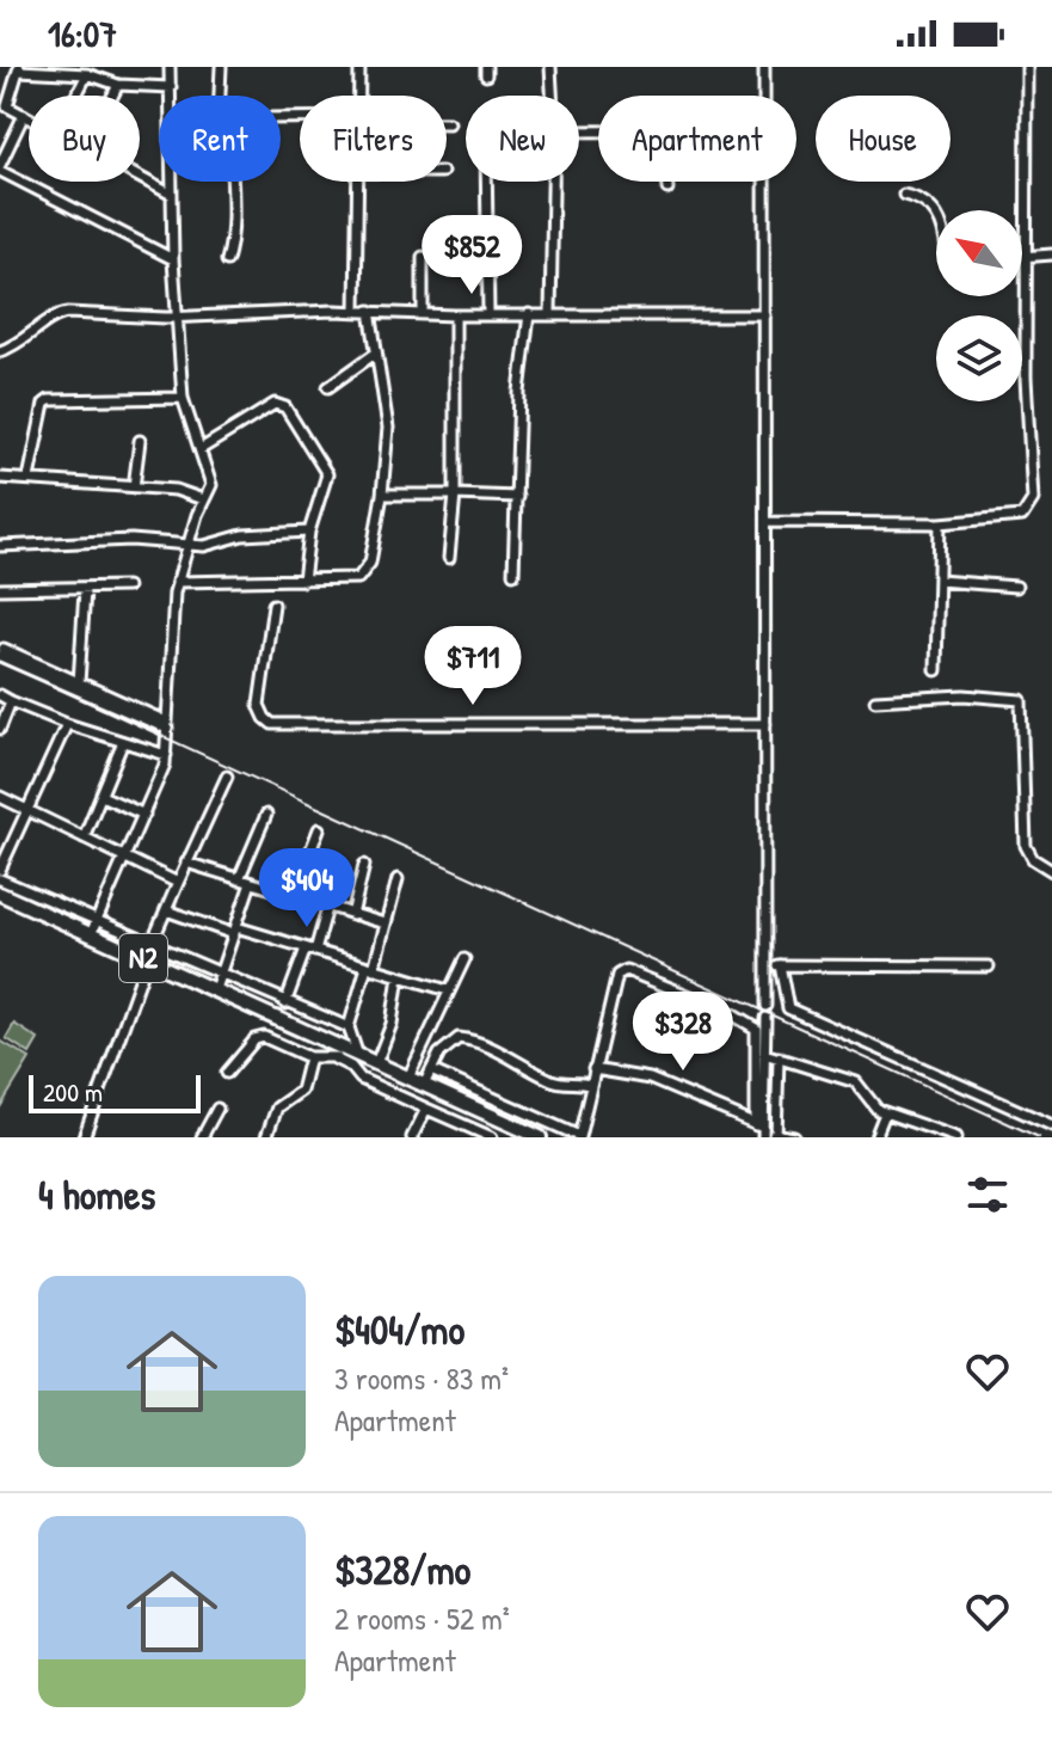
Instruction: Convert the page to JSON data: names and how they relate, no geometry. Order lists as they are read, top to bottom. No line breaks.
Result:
{"streets":{"highway":["N2"]},"scale_bar":"200 m","north":"top left","page":{"status":"16:07","chip":["Buy","Rent","Filters","New","Apartment","House"],"price":["$852","$711","$404","$328"],"scale":"200 m","heading":"4 homes","list":[{"name":"$404/mo","note":"3 rooms · 83 m² · Apartment"},{"name":"$328/mo","note":"2 rooms · 52 m² · Apartment"}]}}
